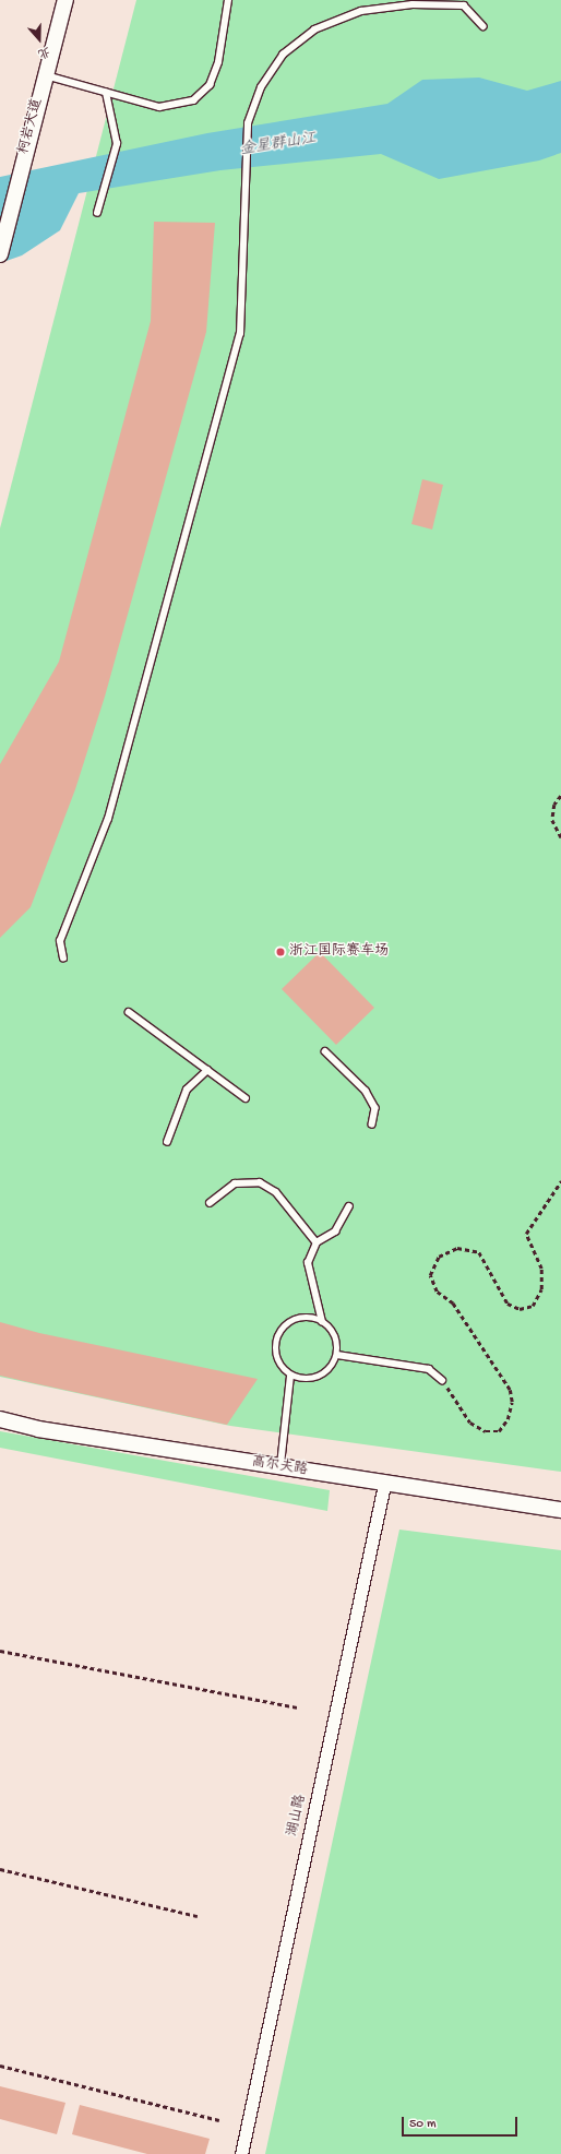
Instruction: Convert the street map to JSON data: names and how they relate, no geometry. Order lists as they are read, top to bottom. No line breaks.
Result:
{"streets":{"street":["柯岩大道","高尔夫路","湖山路"]},"crossings":[["高尔夫路","湖山路"]],"water":["金星群山江"],"places":["浙江国际赛车场"],"scale_bar":"50 m","north":"bottom"}
